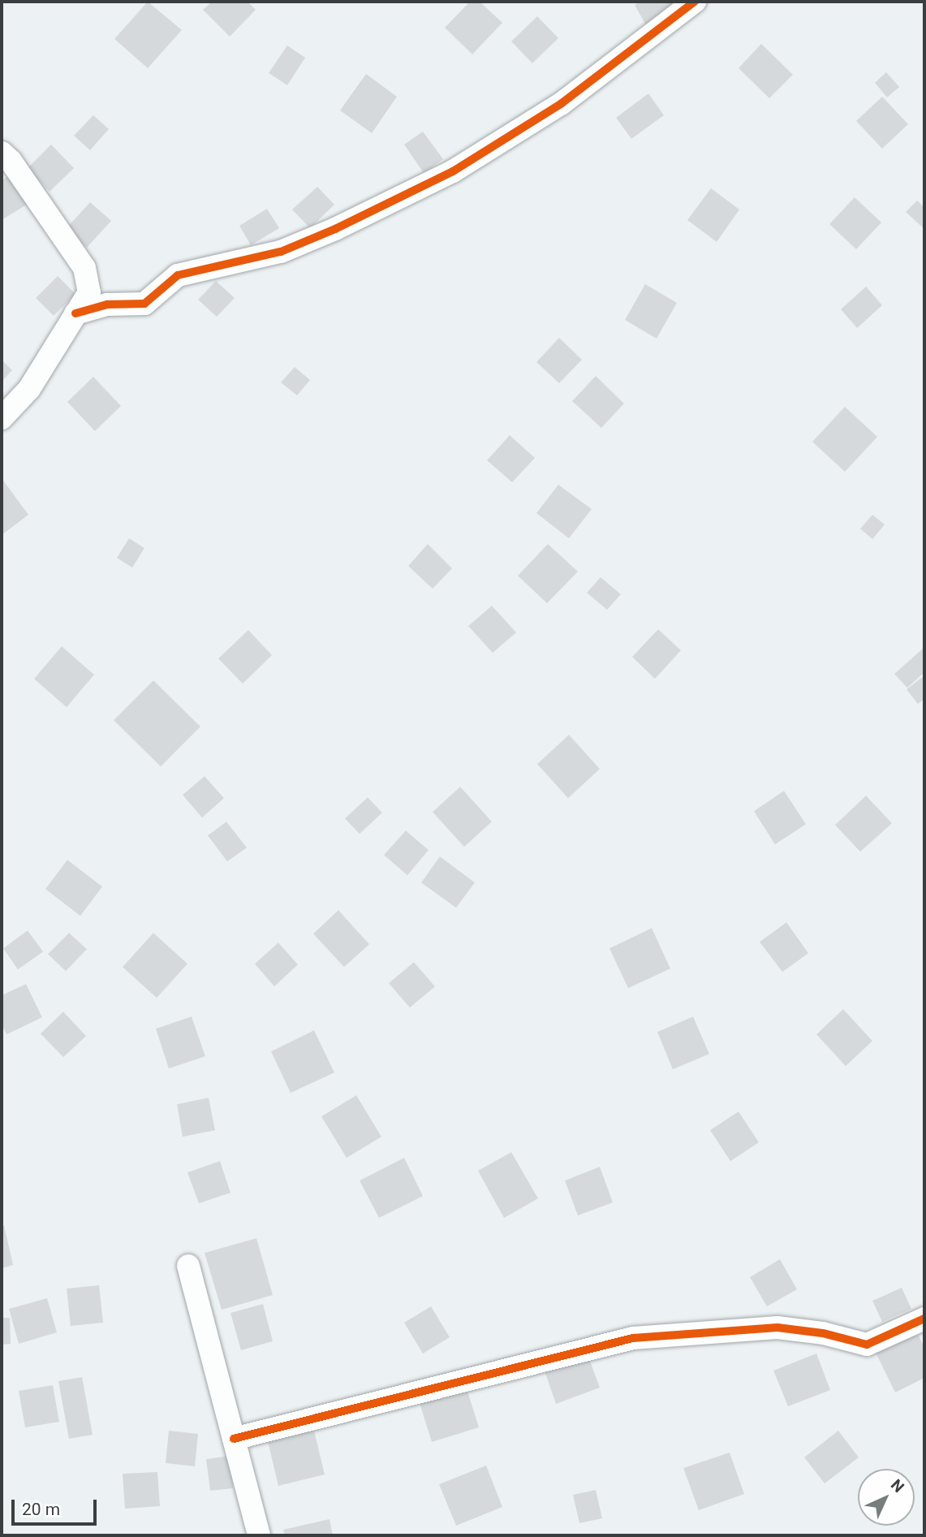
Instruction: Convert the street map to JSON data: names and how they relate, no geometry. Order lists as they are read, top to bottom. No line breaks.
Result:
{"scale_bar":"20 m","north":"top right"}
